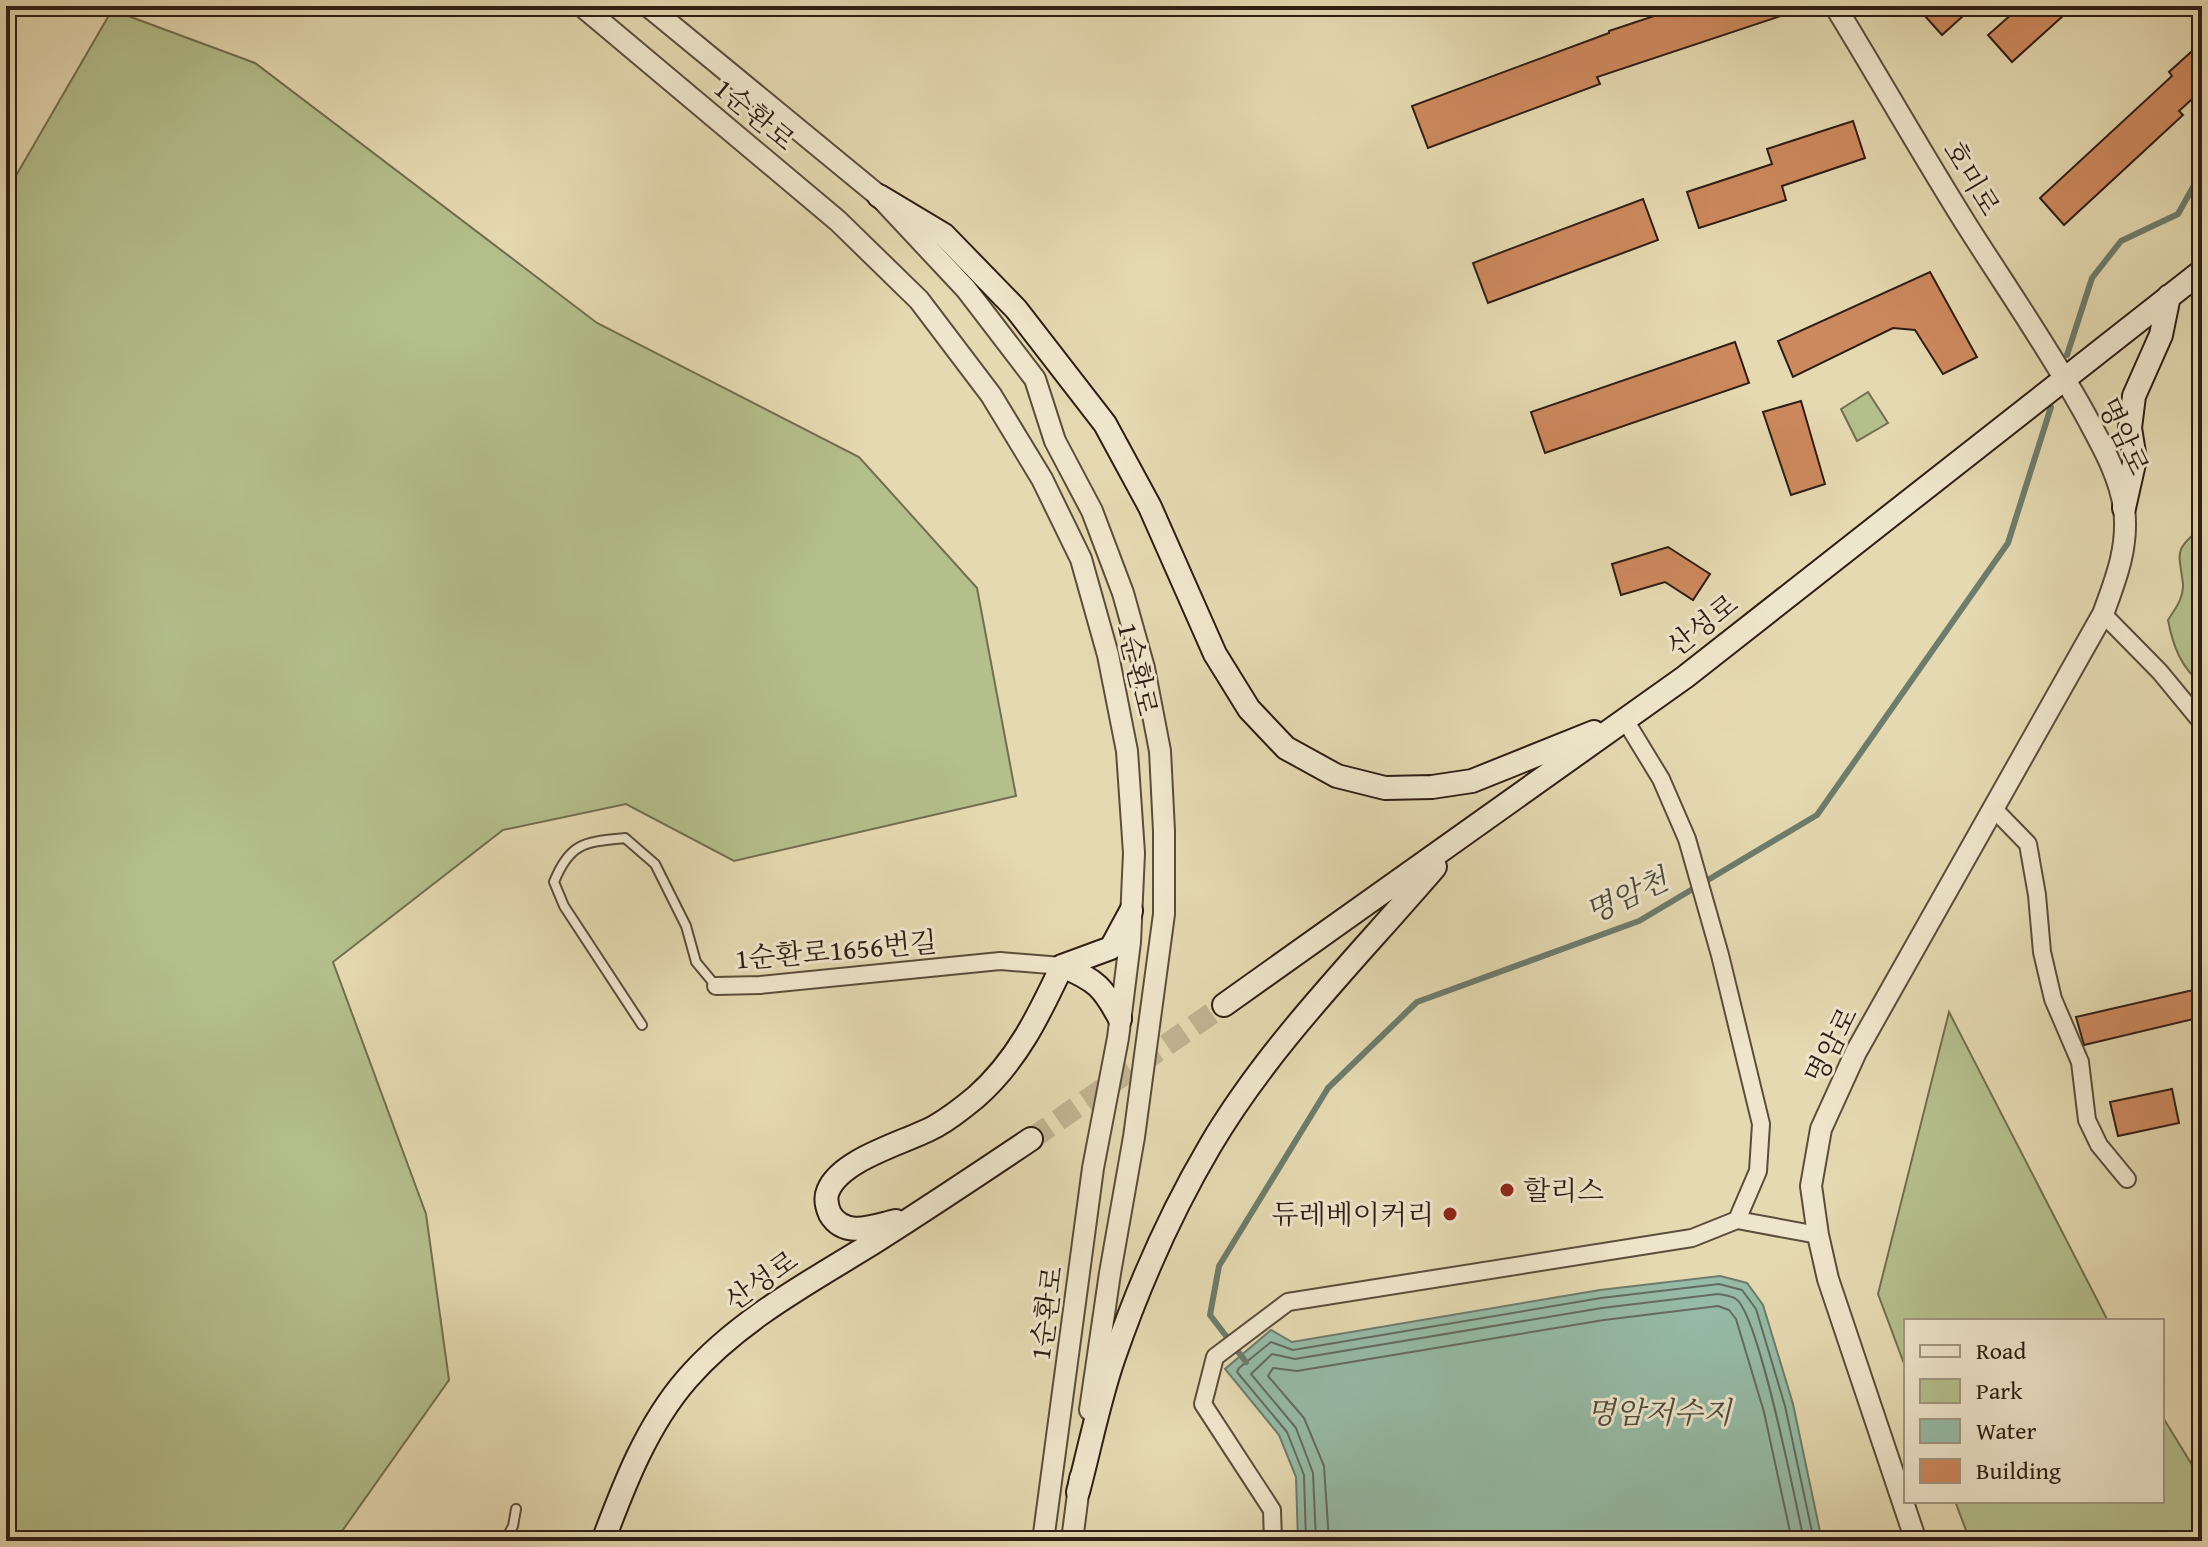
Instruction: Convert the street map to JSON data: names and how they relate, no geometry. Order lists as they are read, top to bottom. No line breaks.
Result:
{"streets":{"main road":["산성로"],"street":["1순환로","호미로","명암로","1순환로1656번길"]},"crossings":[["호미로","명암로"],["호미로","산성로"],["명암로","산성로"]],"water":["명암천","명암저수지"],"places":["할리스","듀레베이커리"],"legend":["Road","Park","Water","Building"]}
